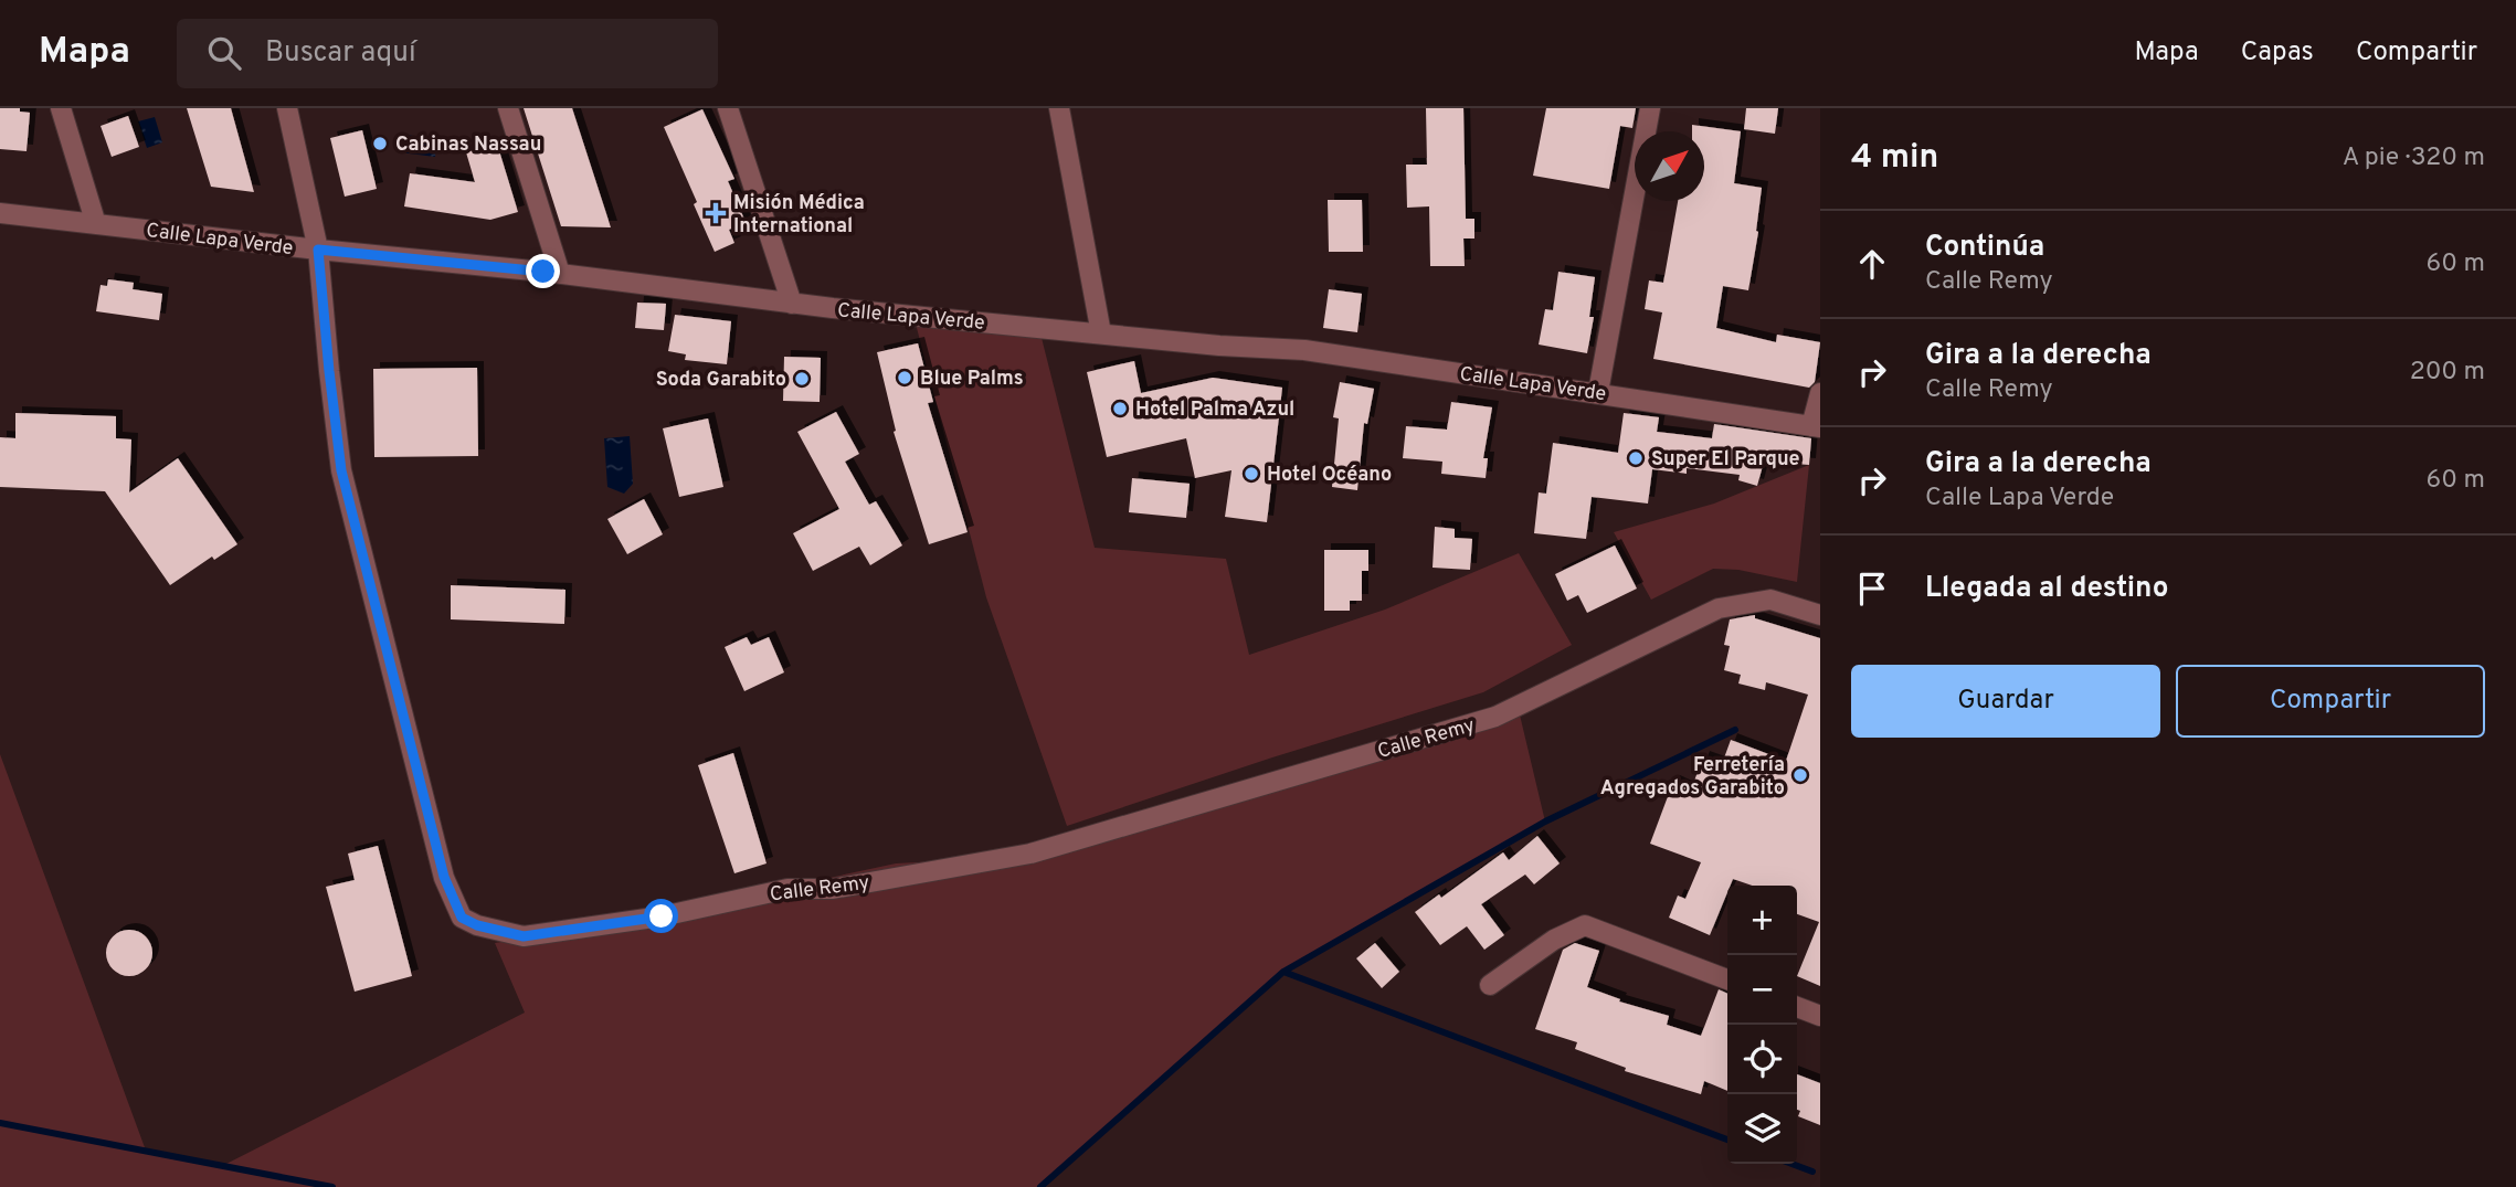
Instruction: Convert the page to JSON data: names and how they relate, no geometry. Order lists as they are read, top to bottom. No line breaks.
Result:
{"streets":{"street":["Calle Lapa Verde","Calle Remy"]},"crossings":[["Calle Lapa Verde","Calle Remy"]],"places":{"other":["Cabinas Nassau","Blue Palms","Soda Garabito","Hotel Palma Azul","Super El Parque","Hotel Océano","Ferretería Agregados Garabito"],"health":["Misión Médica International"]},"north":"top right","page":{"header":"Mapa","search":"Buscar aquí","nav":["Mapa","Capas","Compartir"],"heading":["4 min","A pie · 320 m"],"list":[["Continúa","Calle Remy","60 m"],["Gira a la derecha","Calle Remy","200 m"],["Gira a la derecha","Calle Lapa Verde","60 m"],"Llegada al destino"],"buttons":["Guardar","Compartir"],"map_buttons":["+","−"]}}
